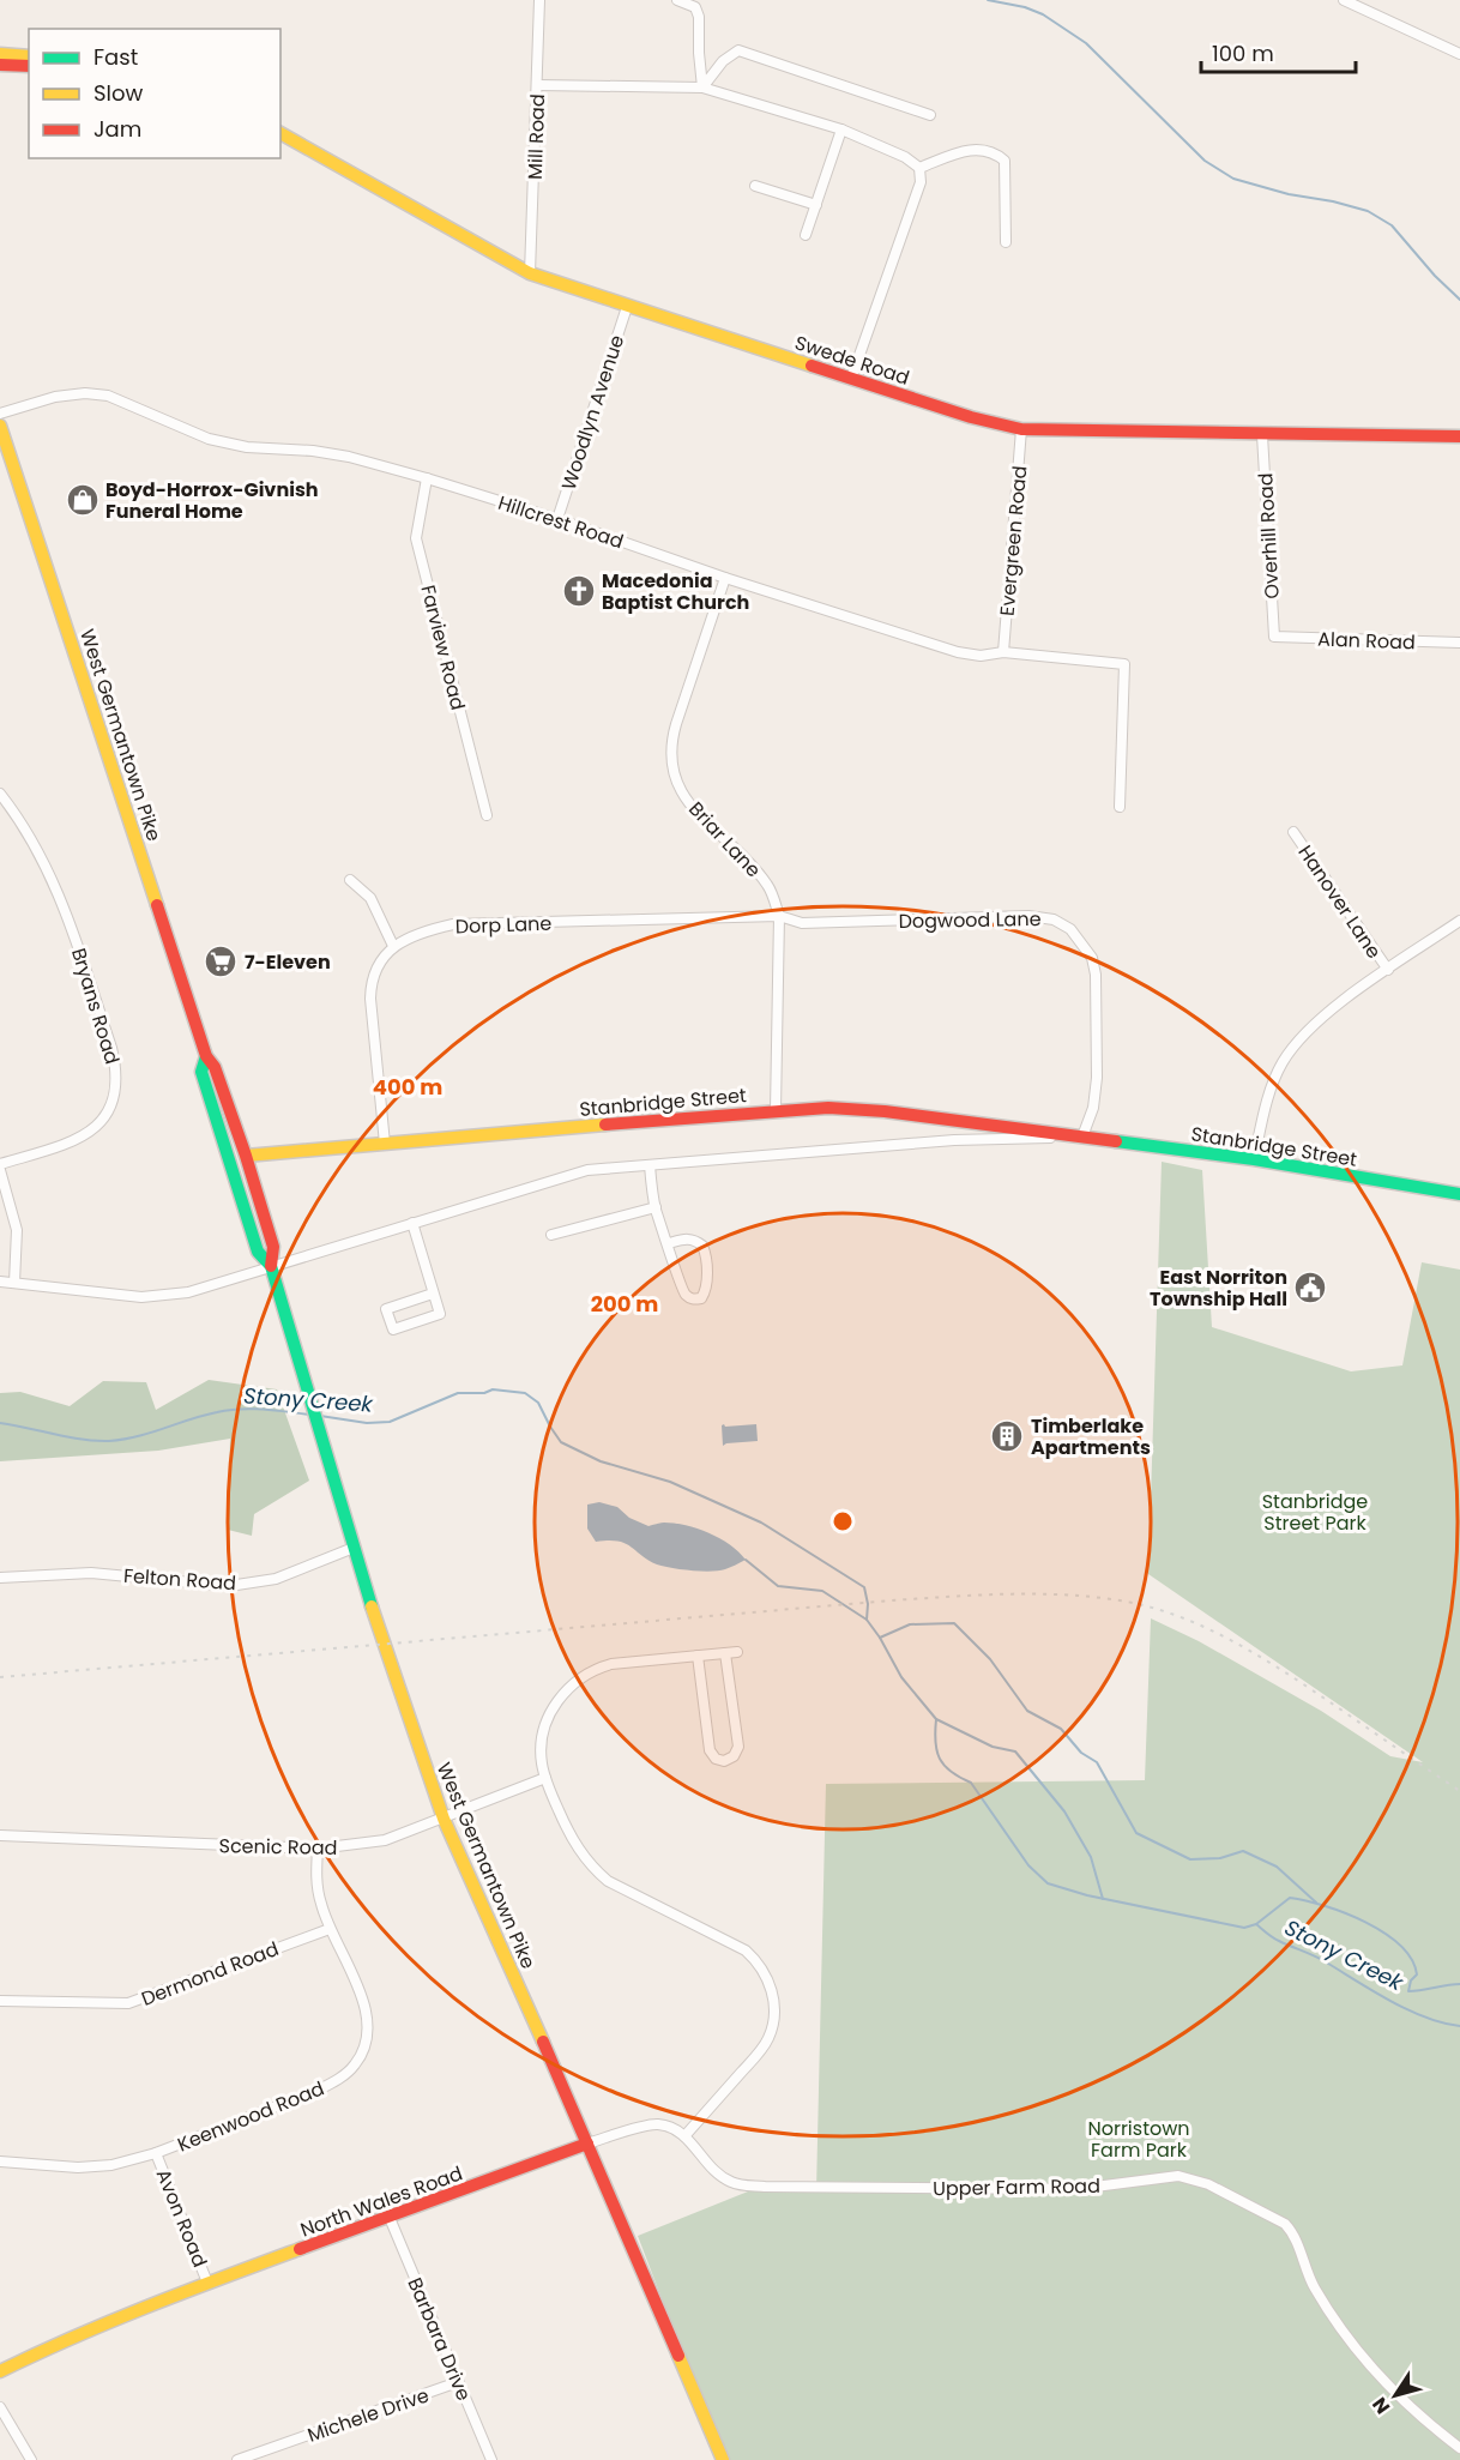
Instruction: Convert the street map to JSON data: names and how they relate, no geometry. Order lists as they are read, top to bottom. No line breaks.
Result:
{"streets":{"main road":["Swede Road","West Germantown Pike","Stanbridge Street","North Wales Road"],"street":["Mill Road","Woodlyn Avenue","Hillcrest Road","Overhill Road","Evergreen Road","Alan Road","Farview Road","Briar Lane","Hanover Lane","Dogwood Lane","Dorp Lane","Bryans Road","Felton Road","Scenic Road","Dermond Road","Keenwood Road","Upper Farm Road","Avon Road","Barbara Drive","Michele Drive"]},"crossings":[["Mill Road","Swede Road"],["Swede Road","Woodlyn Avenue"],["Swede Road","Overhill Road"],["Swede Road","Evergreen Road"],["Woodlyn Avenue","Hillcrest Road"],["Hillcrest Road","Evergreen Road"],["Hillcrest Road","Farview Road"],["Hillcrest Road","Briar Lane"],["Overhill Road","Alan Road"],["West Germantown Pike","Stanbridge Street"],["West Germantown Pike","Felton Road"],["West Germantown Pike","Scenic Road"],["West Germantown Pike","North Wales Road"],["Briar Lane","Dogwood Lane"],["Briar Lane","Dorp Lane"],["Briar Lane","Stanbridge Street"],["Dogwood Lane","Dorp Lane"],["Dogwood Lane","Stanbridge Street"],["Scenic Road","Keenwood Road"],["Dermond Road","Keenwood Road"],["Keenwood Road","Avon Road"],["Upper Farm Road","North Wales Road"],["North Wales Road","Avon Road"],["North Wales Road","Barbara Drive"],["Barbara Drive","Michele Drive"]],"water":["Stony Creek"],"parks":["Stanbridge Street Park","Norristown Farm Park"],"places":{"shop":["Boyd-Horrox-Givnish Funeral Home"],"church":["Macedonia Baptist Church"],"supermarket":["7-Eleven"],"public building":["East Norriton Township Hall"],"building":["Timberlake Apartments"]},"legend":["Fast","Slow","Jam"],"scale_bar":"100 m","north":"bottom left","rings":["400 m","200 m"]}
